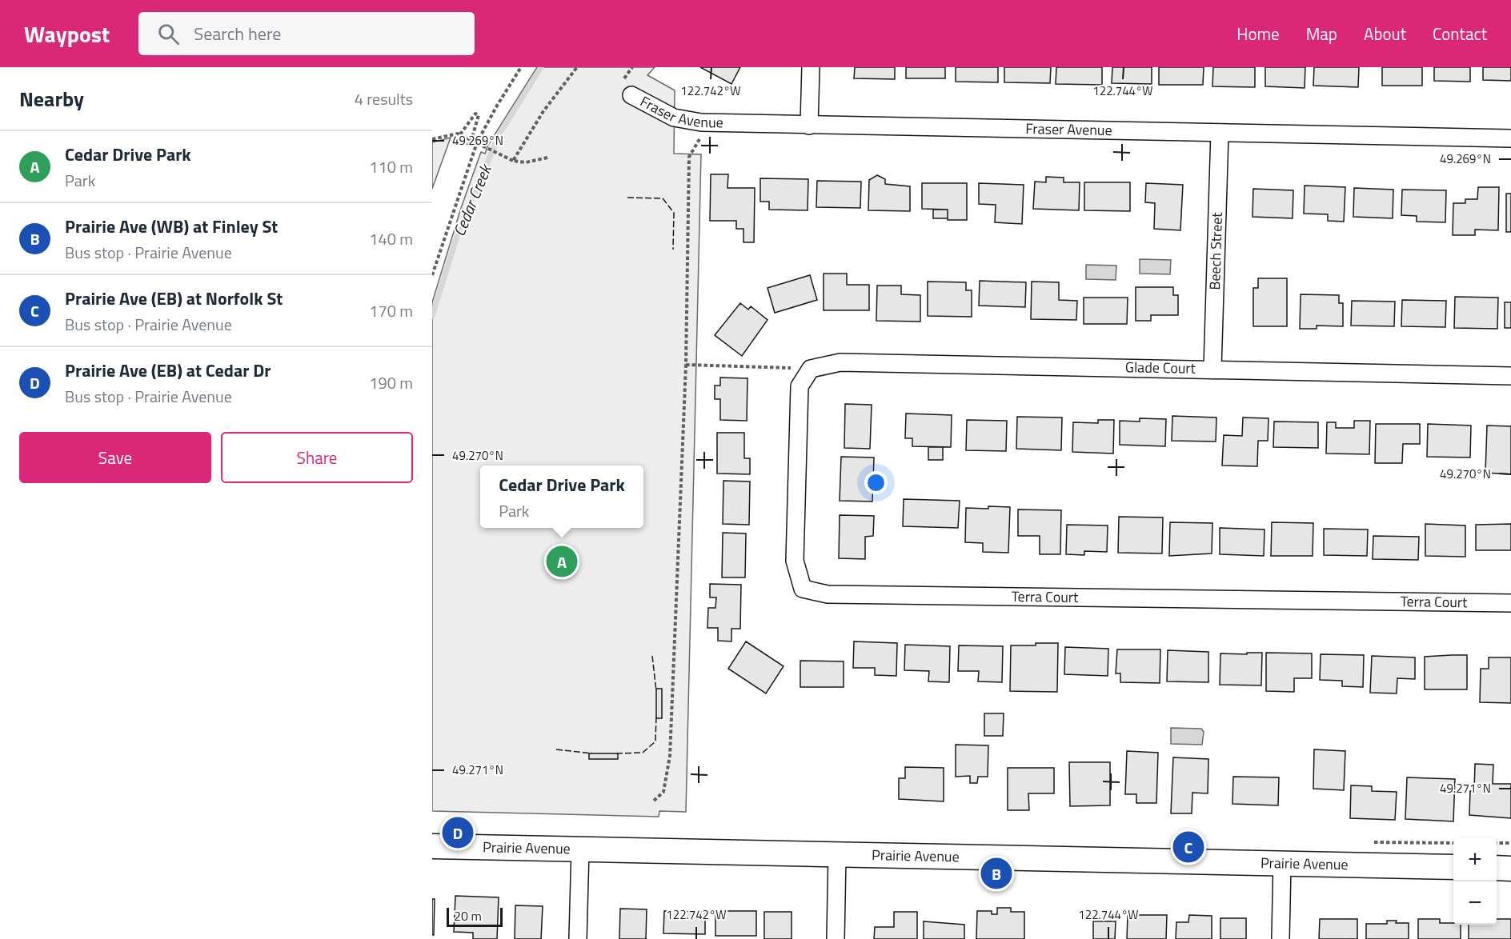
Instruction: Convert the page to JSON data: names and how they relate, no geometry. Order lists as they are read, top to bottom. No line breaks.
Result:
{"streets":{"main road":["Prairie Avenue"],"street":["Fraser Avenue","Beech Street","Glade Court","Terra Court"]},"crossings":[["Fraser Avenue","Beech Street"],["Beech Street","Glade Court"],["Glade Court","Terra Court"]],"water":["Cedar Creek"],"scale_bar":"20 m","page":{"header":"Waypost","search":"Search here","nav":["Home","Map","About","Contact"],"heading":["Nearby","4 results"],"list":[{"mark":"A","name":"Cedar Drive Park","note":"Park","value":"110 m"},{"mark":"B","name":"Prairie Ave (WB) at Finley St","note":"Bus stop · Prairie Avenue","value":"140 m"},{"mark":"C","name":"Prairie Ave (EB) at Norfolk St","note":"Bus stop · Prairie Avenue","value":"170 m"},{"mark":"D","name":"Prairie Ave (EB) at Cedar Dr","note":"Bus stop · Prairie Avenue","value":"190 m"}],"buttons":["Save","Share"],"popup":["Cedar Drive Park","Park"],"pins":["A","D","C","B"],"map_buttons":["+","−"],"scale":"20 m"},"coordinates":["122.742°W","122.744°W","49.269°N","49.270°N","49.271°N"]}
